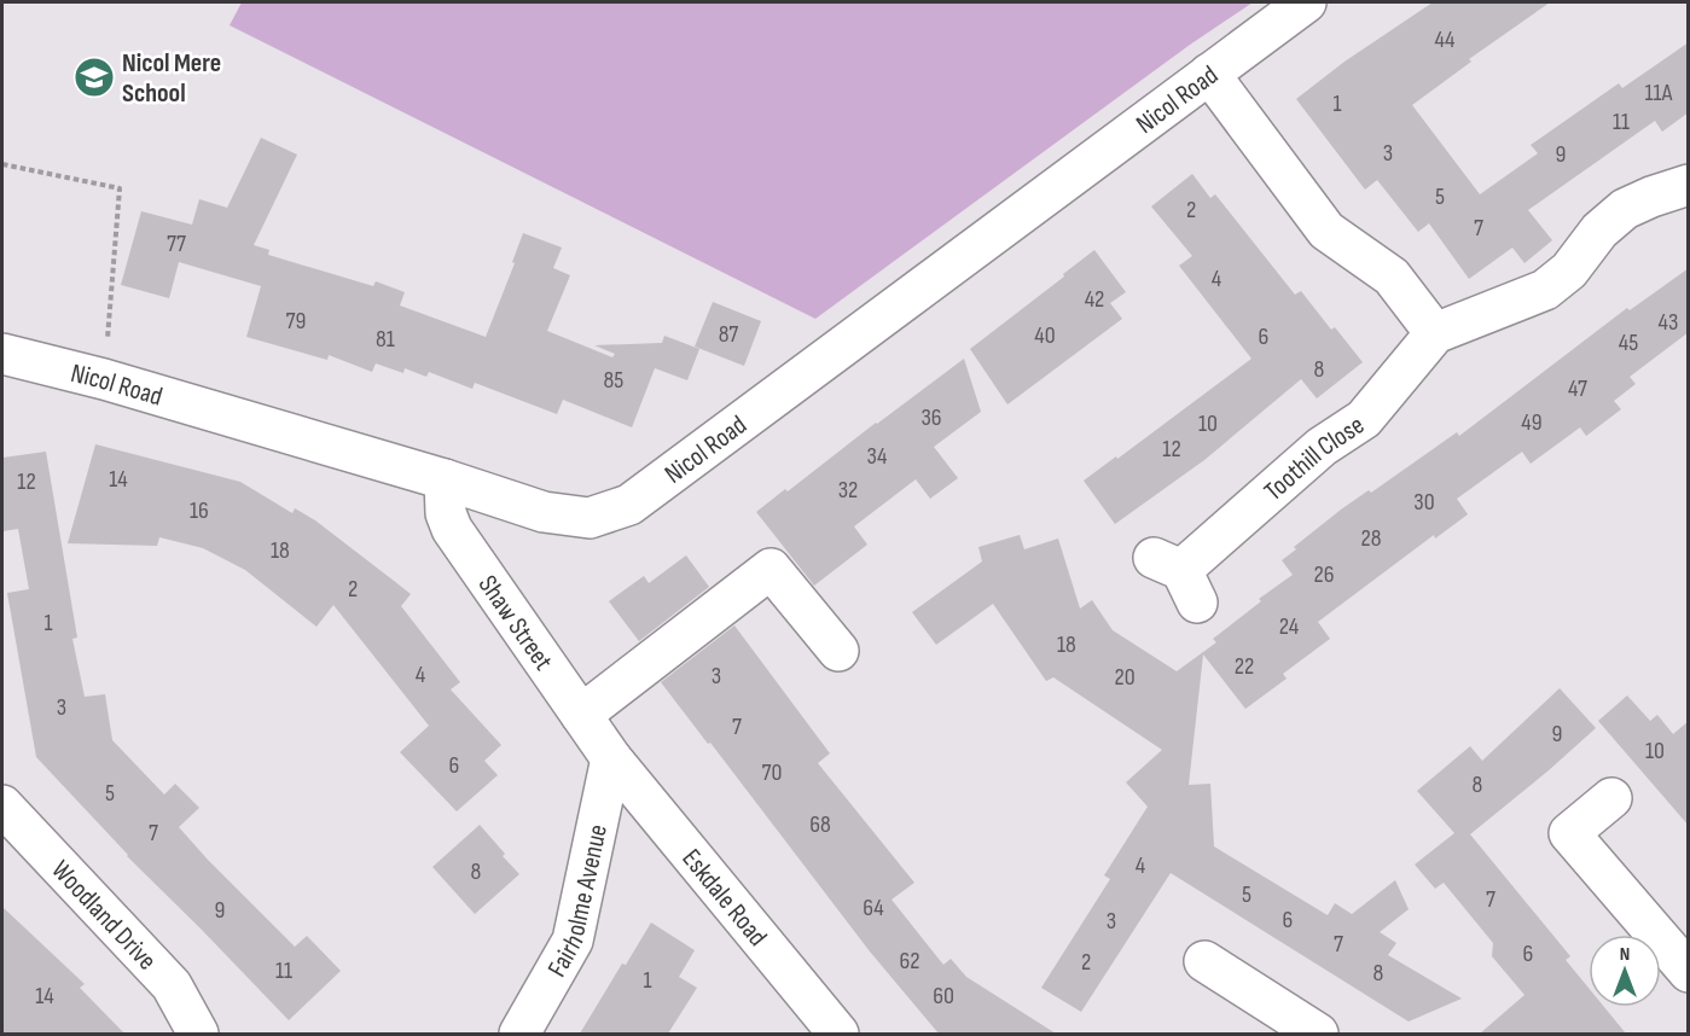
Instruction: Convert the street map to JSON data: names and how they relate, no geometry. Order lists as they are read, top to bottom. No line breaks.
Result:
{"streets":{"street":["Nicol Road","Toothill Close","Shaw Street","Eskdale Road","Fairholme Avenue","Woodland Drive"]},"crossings":[["Nicol Road","Shaw Street"],["Shaw Street","Eskdale Road"],["Shaw Street","Fairholme Avenue"],["Eskdale Road","Fairholme Avenue"]],"places":{"school or university":["Nicol Mere School"]},"house_numbers":["44","11A","1","11","3","9","5","2","7","77","4","42","79","43","87","40","6","81","45","8","85","47","36","49","10","12","34","14","12","32","30","16","28","18","26","2","1","24","18","22","4","3","20","3","7","9","10","6","70","8","5","68","7","4","8","5","7","64","9","6","3","7","6","62","2","11","8","1","14","60"],"north":"top"}
